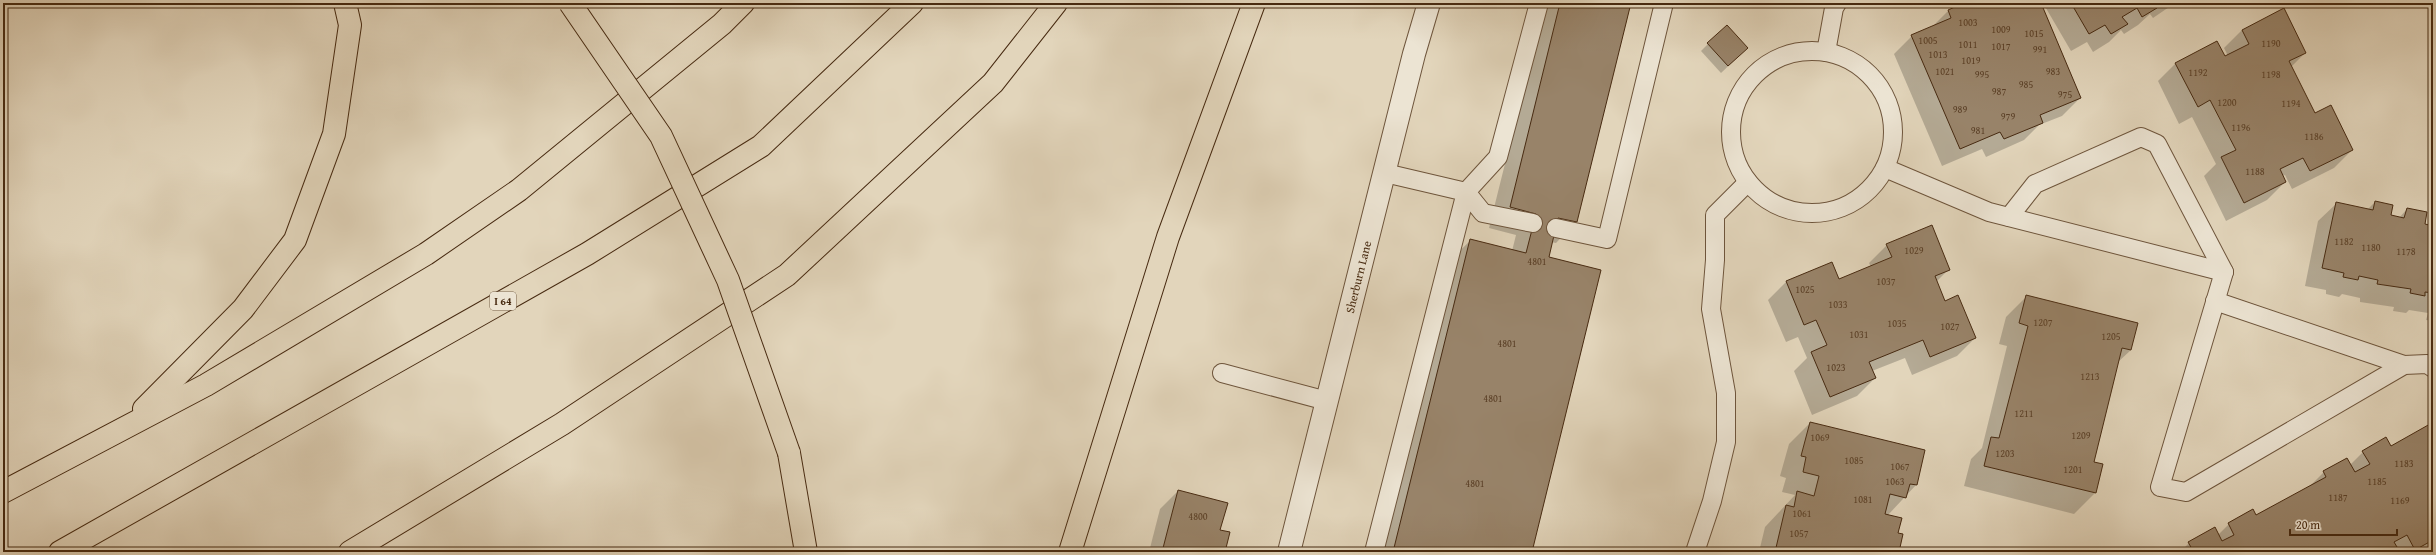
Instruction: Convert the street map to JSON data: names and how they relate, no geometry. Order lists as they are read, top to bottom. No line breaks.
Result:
{"streets":{"highway":["I 64"],"street":["Sherburn Lane"]},"house_numbers":["1003","1009","1015","1005","1190","1011","1017","991","1013","1019","1021","983","1192","995","1198","985","987","975","1200","1194","989","979","1196","981","1186","1188","1182","1180","1029","1178","4801","1037","1025","1033","1207","1035","1027","1031","1205","4801","1023","1213","4801","1211","1209","1069","1203","1085","1183","1067","1201","1063","1185","4801","1187","1081","1169","1061","4800","1057"],"scale_bar":"20 m"}
